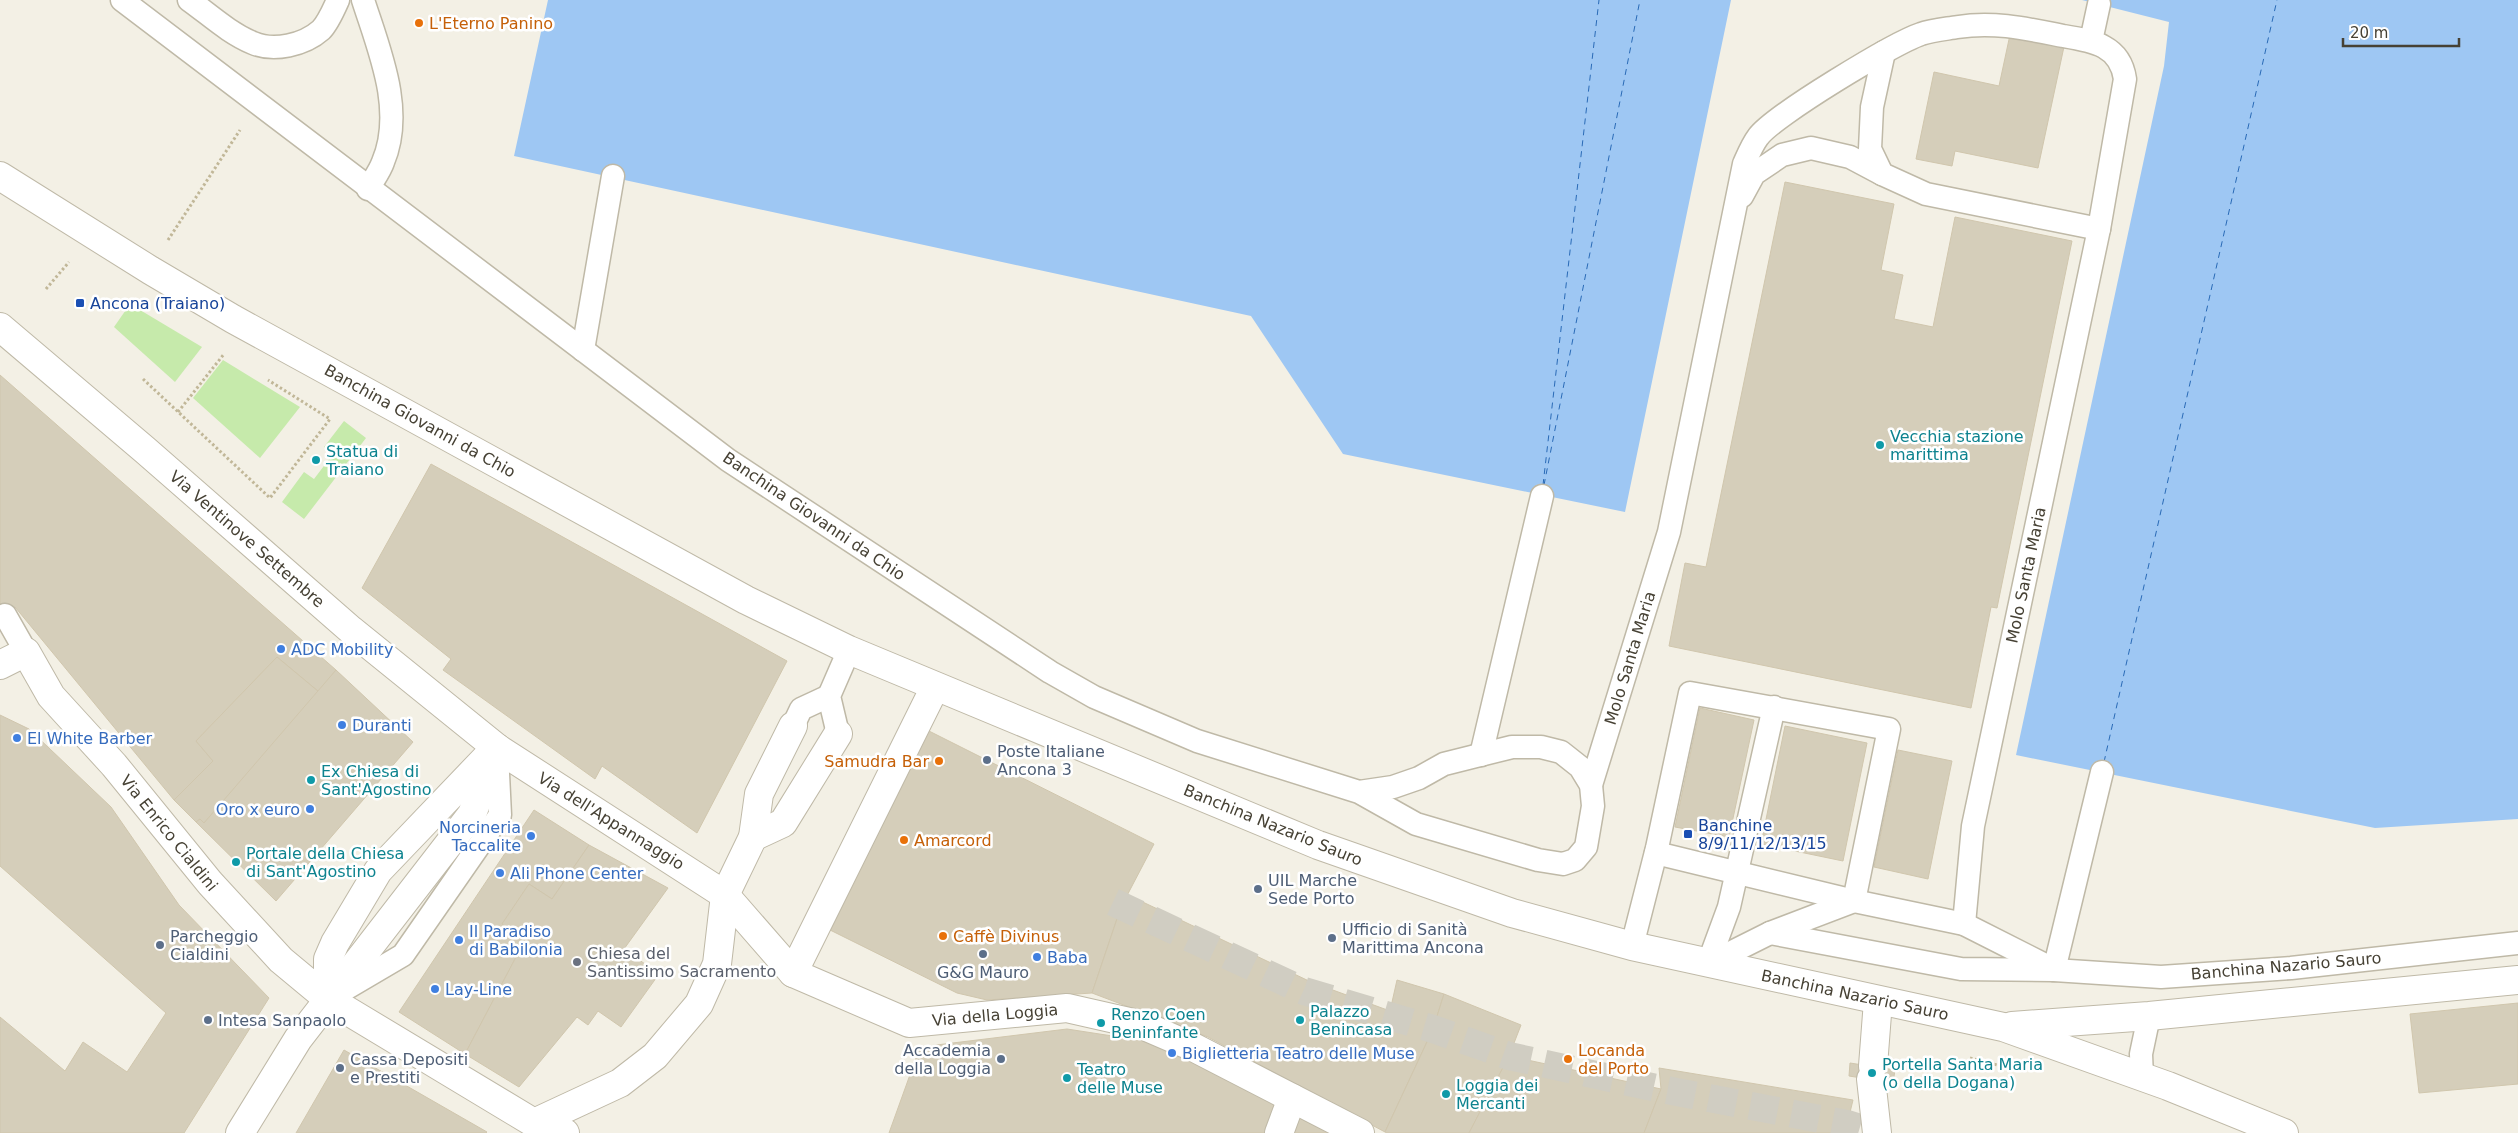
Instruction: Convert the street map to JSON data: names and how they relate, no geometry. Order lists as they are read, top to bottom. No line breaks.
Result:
{"streets":{"street":["Banchina Giovanni da Chio","Via Ventinove Settembre","Via dell'Appannaggio","Banchina Nazario Sauro","Via Enrico Cialdini","Via della Loggia"],"lane":["Molo Santa Maria"]},"crossings":[["Banchina Giovanni da Chio","Banchina Nazario Sauro"],["Via Ventinove Settembre","Via dell'Appannaggio"],["Molo Santa Maria","Banchina Nazario Sauro"],["Via dell'Appannaggio","Via della Loggia"]],"places":{"other":["L'Eterno Panino","Vecchia stazione marittima","Statua di Traiano","ADC Mobility","Duranti","El White Barber","Poste Italiane Ancona 3","Samudra Bar","Ex Chiesa di Sant'Agostino","Oro x euro","Norcineria Taccalite","Amarcord","Portale della Chiesa di Sant'Agostino","Ali Phone Center","UIL Marche Sede Porto","Caffè Divinus","Ufficio di Sanità Marittima Ancona","Il Paradiso di Babilonia","Parcheggio Cialdini","G&G Mauro","Baba","Chiesa del Santissimo Sacramento","Lay-Line","Intesa Sanpaolo","Palazzo Benincasa","Renzo Coen Beninfante","Biglietteria Teatro delle Muse","Accademia della Loggia","Locanda del Porto","Cassa Depositi e Prestiti","Portella Santa Maria (o della Dogana)","Teatro delle Muse","Loggia dei Mercanti"],"transit":["Ancona (Traiano)","Banchine 8/9/11/12/13/15"]},"scale_bar":"20 m"}
